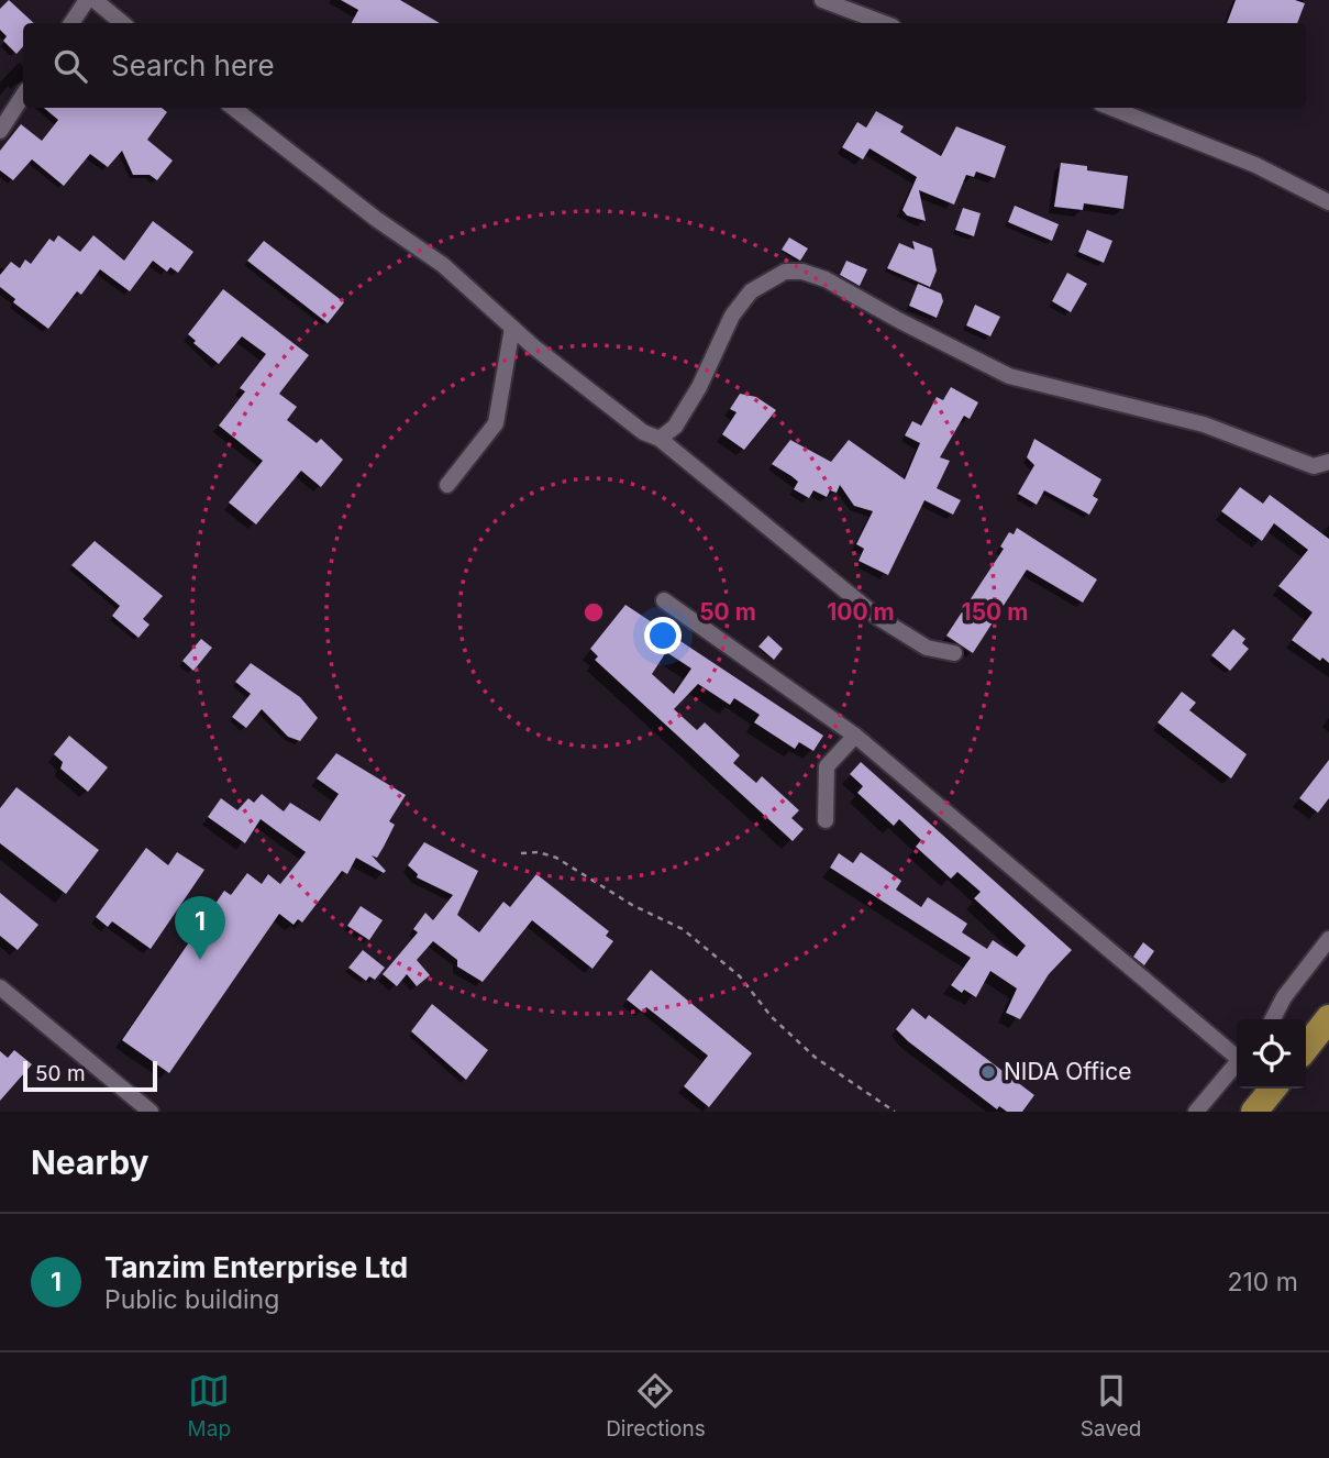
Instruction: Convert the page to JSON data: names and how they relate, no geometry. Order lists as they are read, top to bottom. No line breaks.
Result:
{"places":["NIDA Office"],"scale_bar":"50 m","page":{"search":"Search here","pins":"1","scale":"50 m","heading":"Nearby","list":[{"mark":"1","name":"Tanzim Enterprise Ltd","note":"Public building","value":"210 m"}],"nav":["Map","Directions","Saved"]},"rings":["50 m","100 m","150 m"]}
